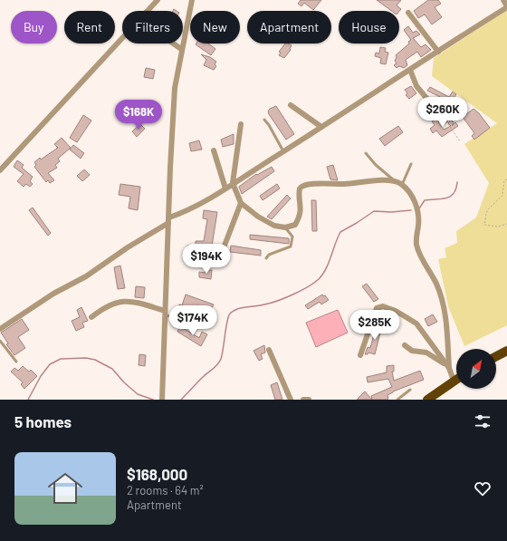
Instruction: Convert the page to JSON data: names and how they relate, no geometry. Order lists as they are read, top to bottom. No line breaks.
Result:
{"north":"top right","page":{"chip":["Buy","Rent","Filters","New","Apartment","House"],"price":["$260K","$168K","$194K","$174K","$285K"],"heading":"5 homes","list":[{"name":"$168,000","note":"2 rooms · 64 m² · Apartment"}]}}
